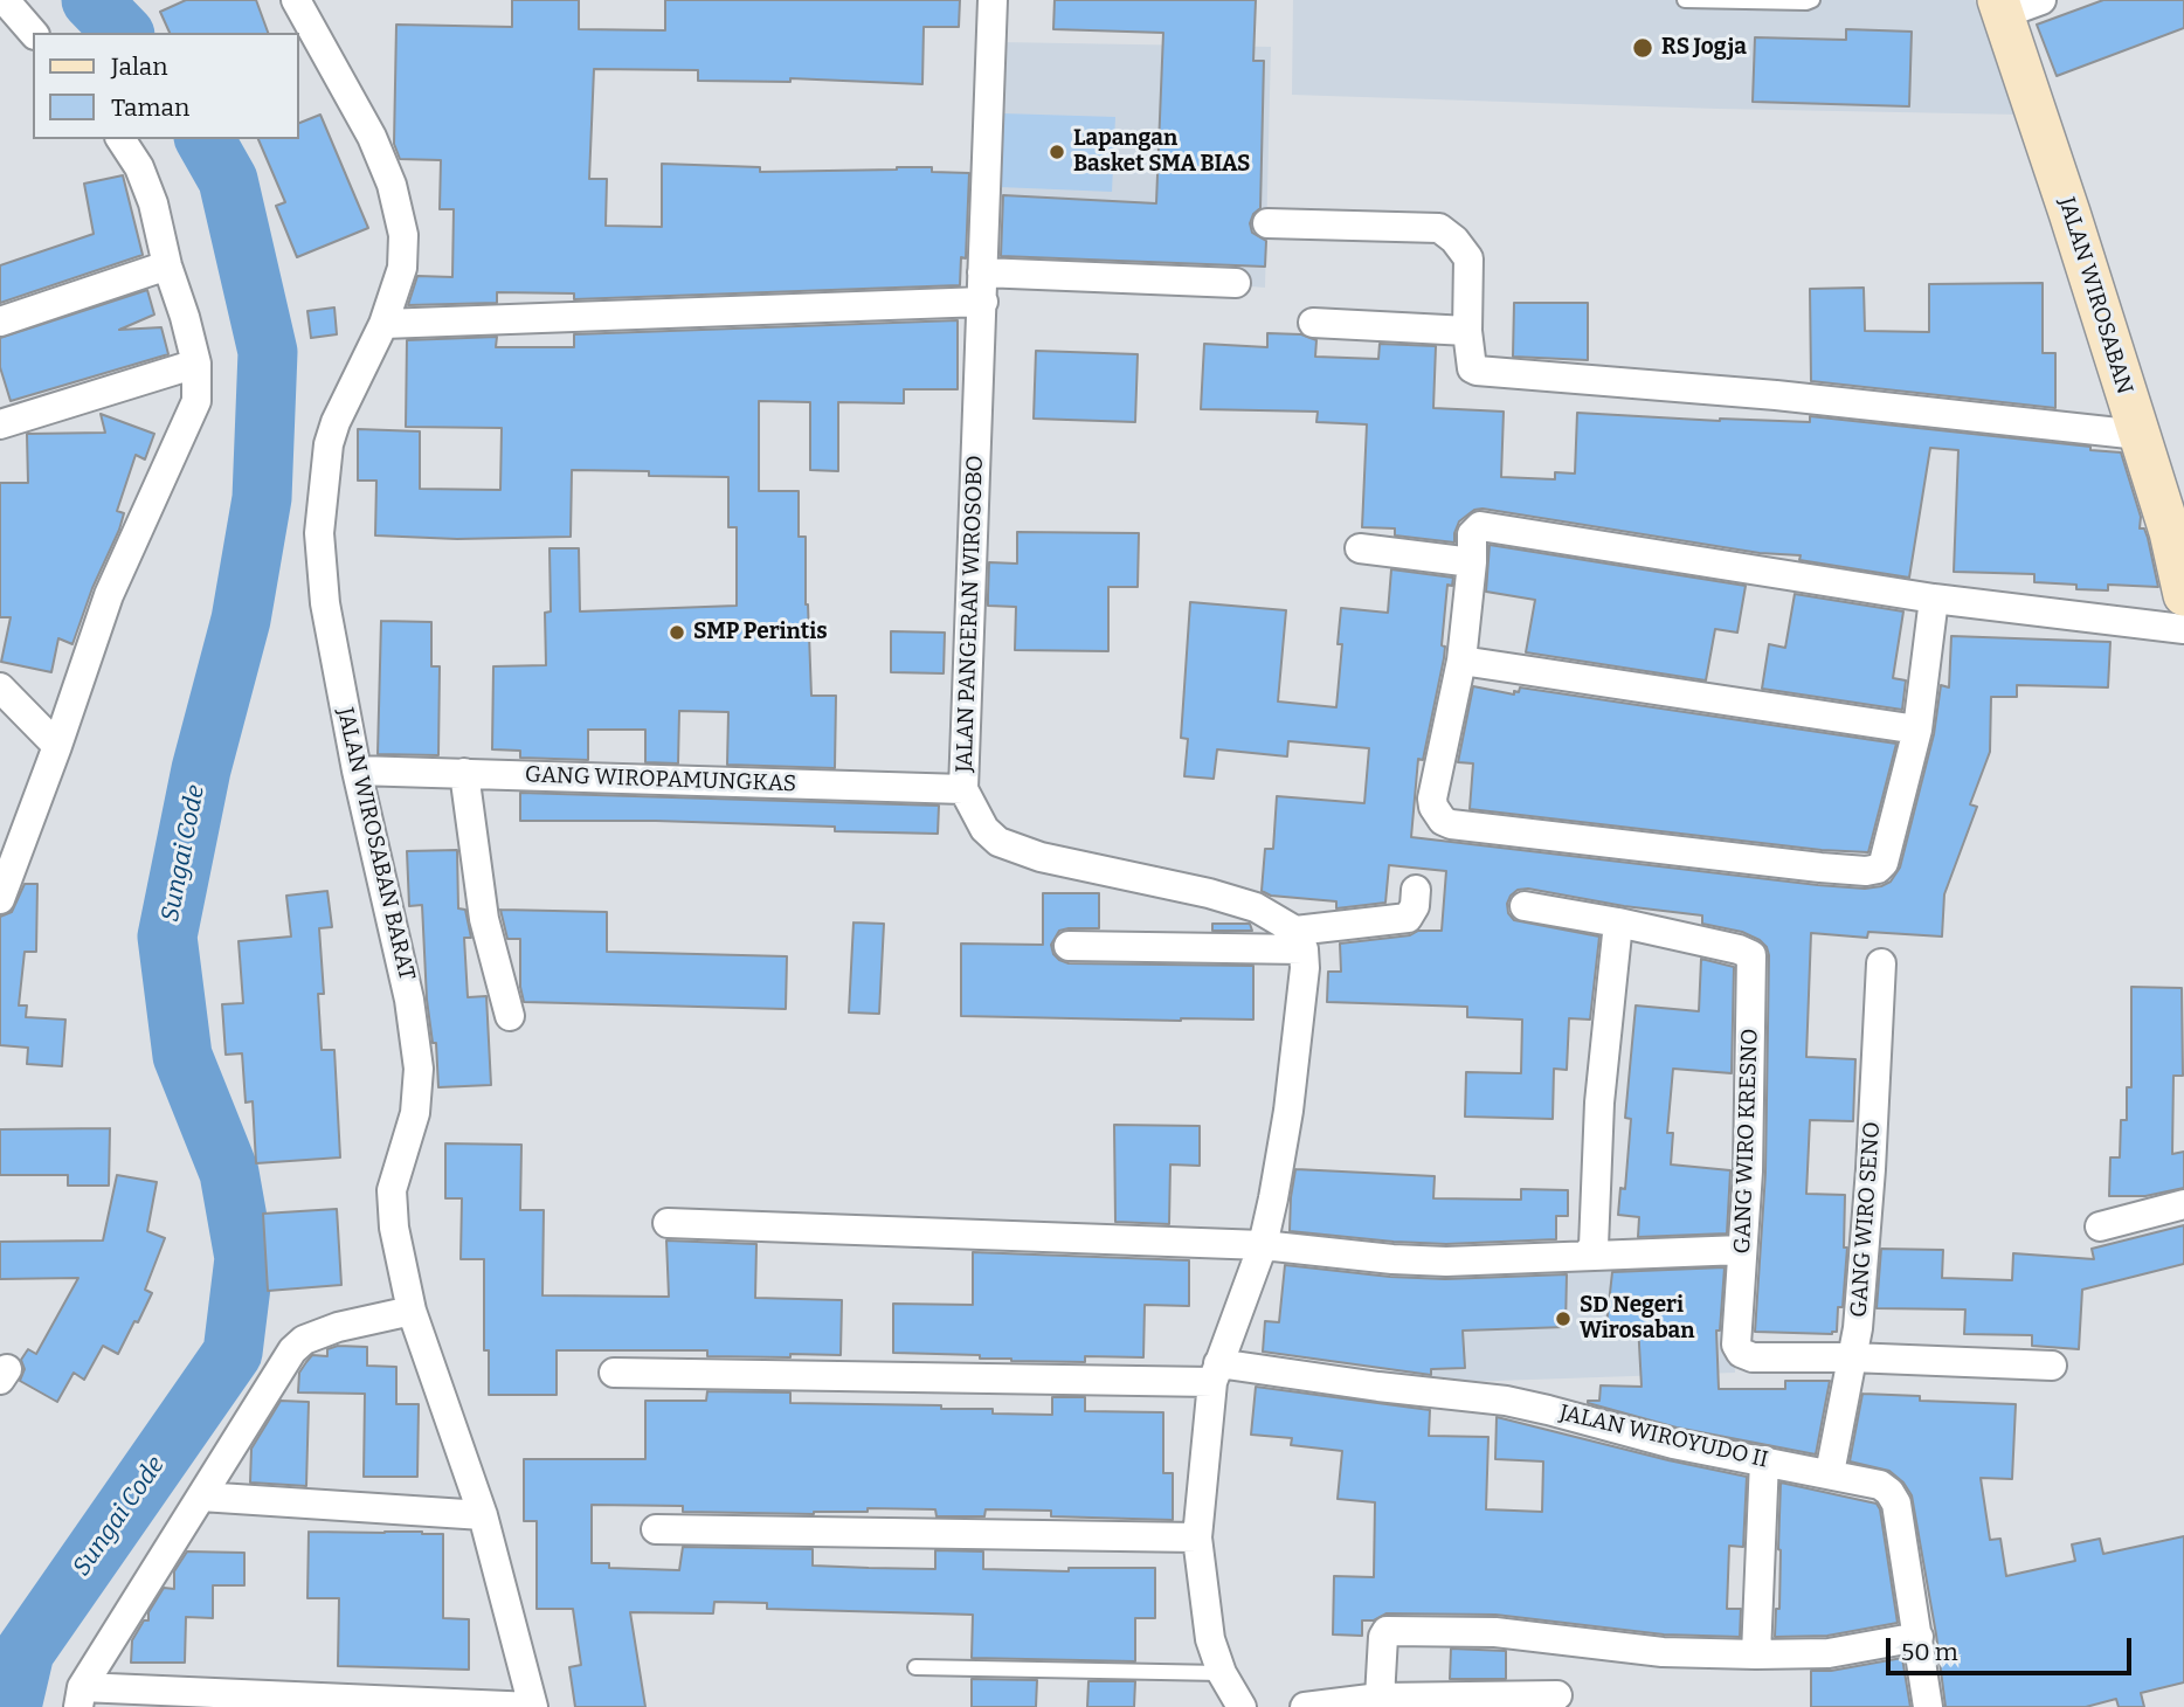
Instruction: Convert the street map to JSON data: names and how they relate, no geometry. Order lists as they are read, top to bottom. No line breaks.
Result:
{"streets":{"main road":["JALAN WIROSABAN"],"street":["JALAN PANGERAN WIROSOBO","GANG WIROPAMUNGKAS","JALAN WIROSABAN BARAT","GANG WIRO KRESNO","GANG WIRO SENO","JALAN WIROYUDO II"]},"crossings":[["JALAN PANGERAN WIROSOBO","GANG WIROPAMUNGKAS"],["GANG WIROPAMUNGKAS","JALAN WIROSABAN BARAT"],["GANG WIRO KRESNO","GANG WIRO SENO"],["GANG WIRO SENO","JALAN WIROYUDO II"]],"water":["Sungai Code"],"places":["RS Jogja","Lapangan Basket SMA BIAS","SMP Perintis","SD Negeri Wirosaban"],"legend":["Jalan","Taman"],"scale_bar":"50 m"}
